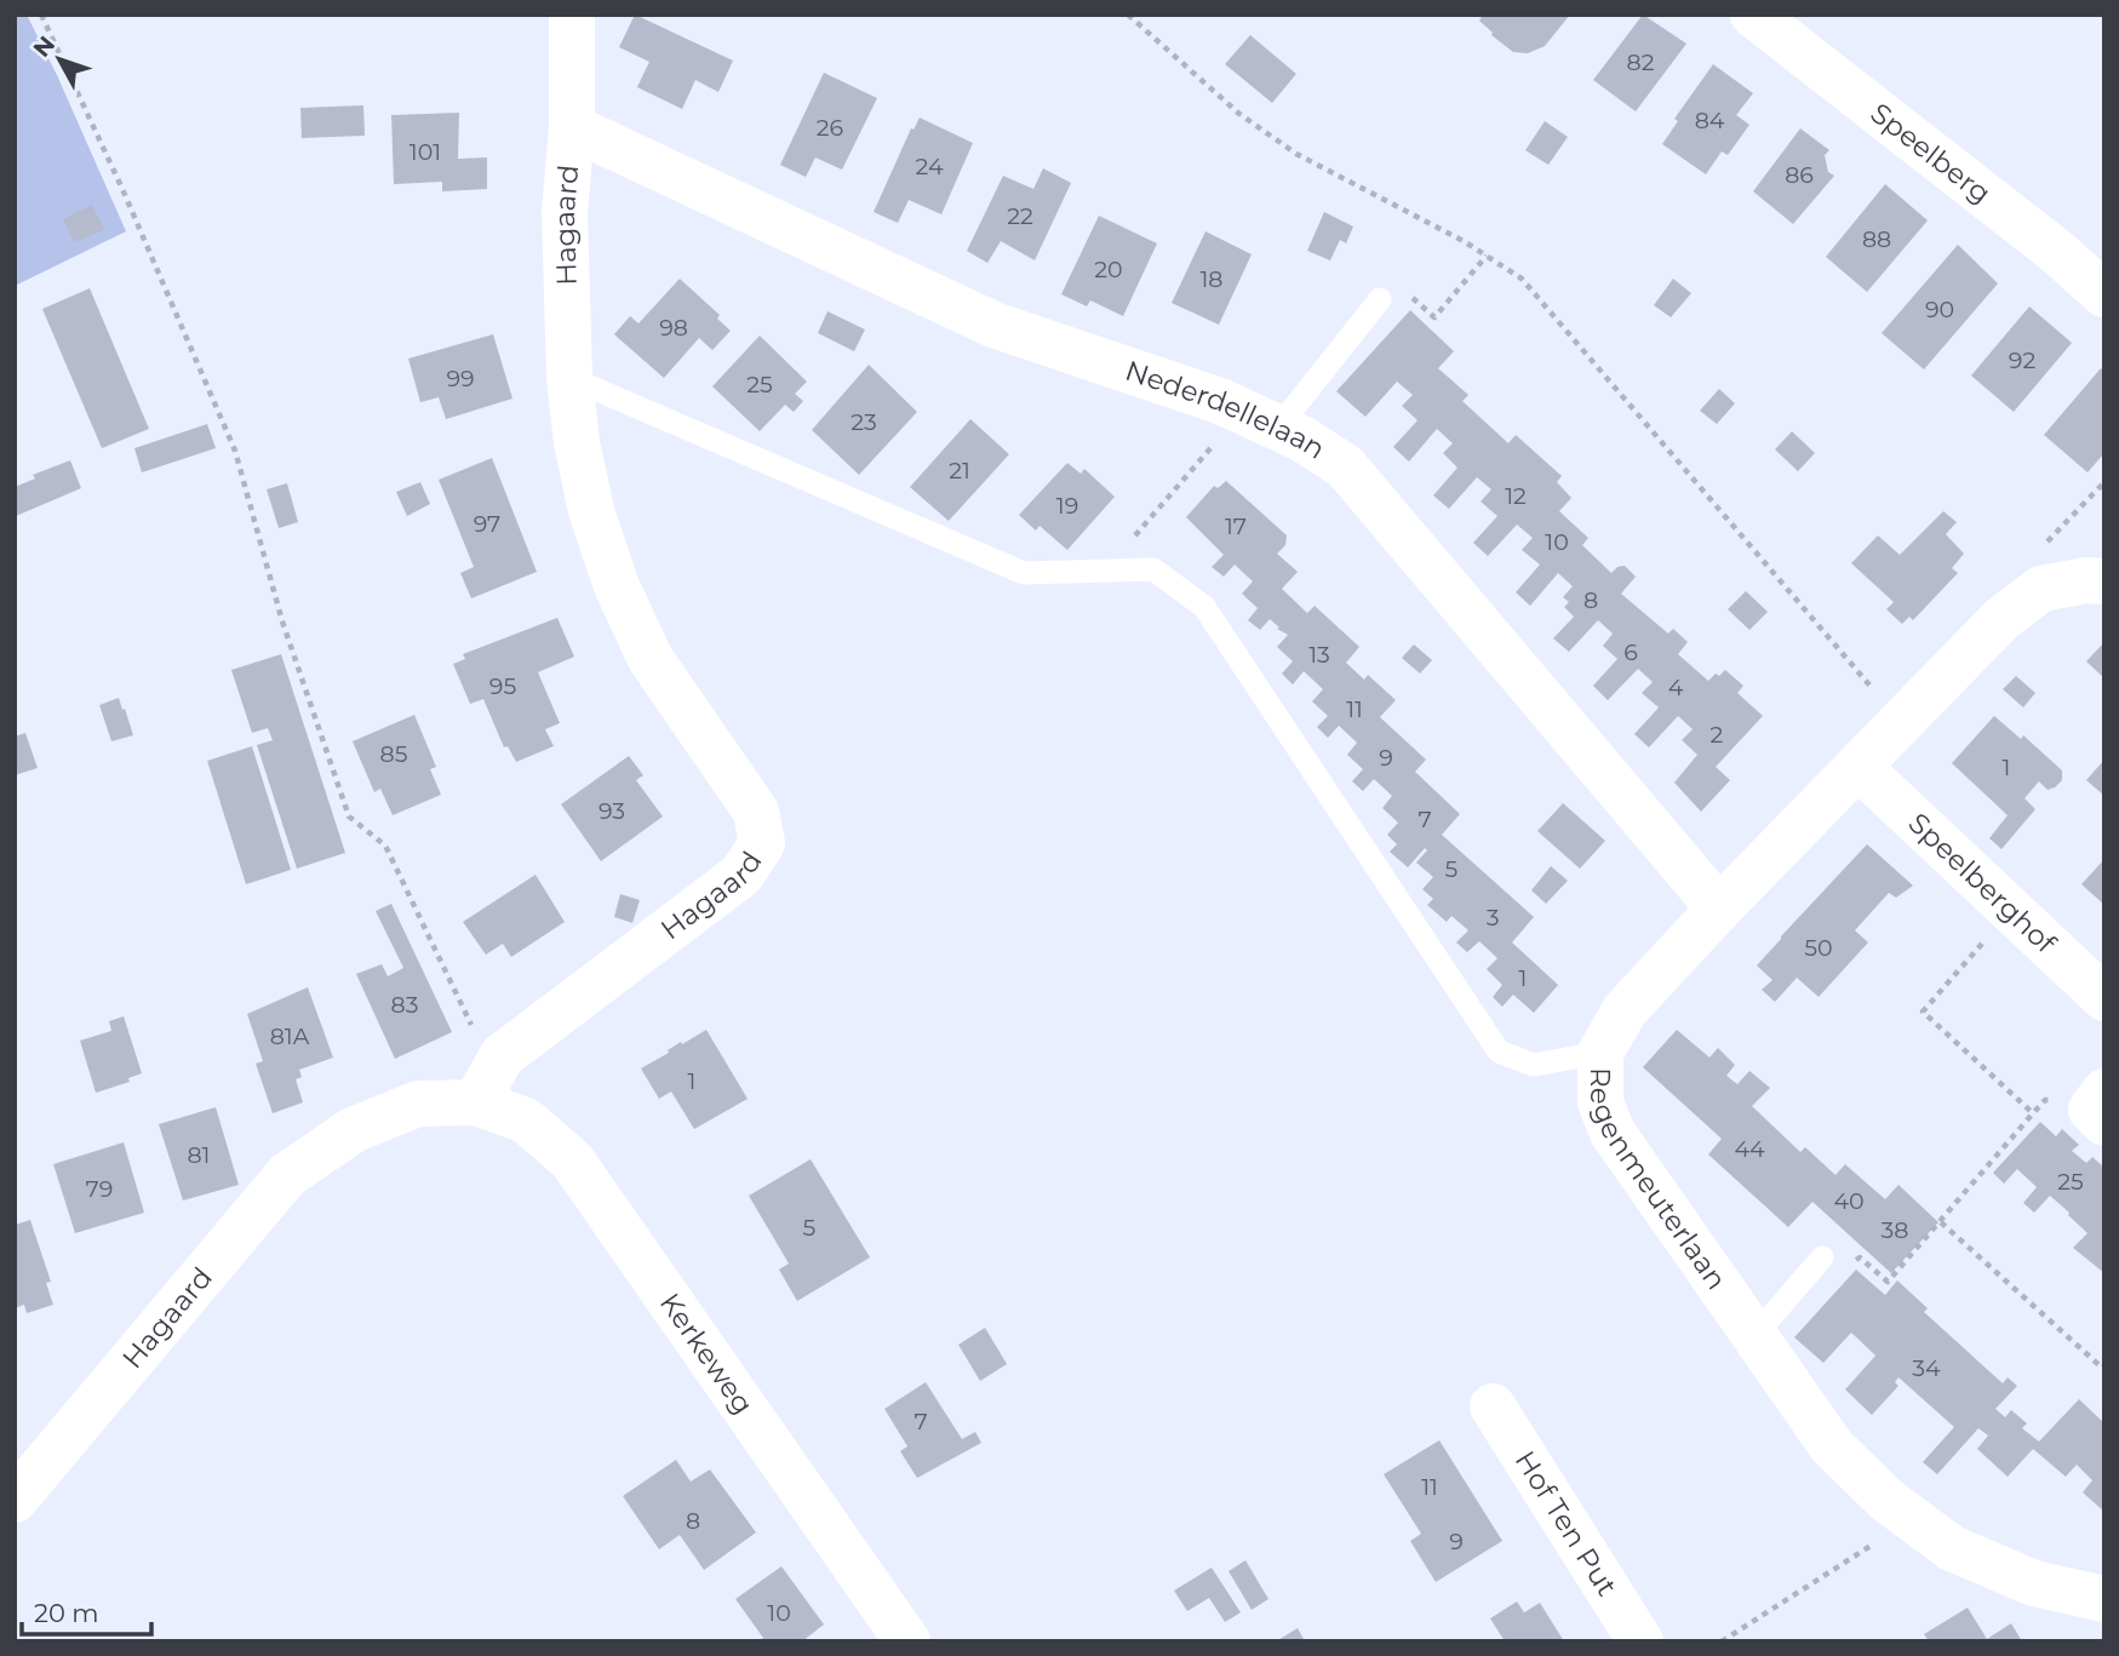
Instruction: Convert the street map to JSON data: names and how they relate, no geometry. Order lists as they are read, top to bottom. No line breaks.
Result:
{"streets":{"street":["Speelberg","Hagaard","Nederdellelaan","Speelberghof","Regenmeuterlaan","Kerkeweg","Hof Ten Put"]},"crossings":[["Hagaard","Nederdellelaan"],["Hagaard","Kerkeweg"],["Nederdellelaan","Regenmeuterlaan"],["Speelberghof","Regenmeuterlaan"]],"house_numbers":["82","84","26","101","24","86","22","88","20","18","90","98","92","99","25","23","21","12","19","97","17","10","8","6","13","95","4","11","2","85","9","1","93","7","5","3","50","1","83","81A","1","44","81","25","79","40","5","38","34","7","11","8","9","10"],"scale_bar":"20 m","north":"top left"}
